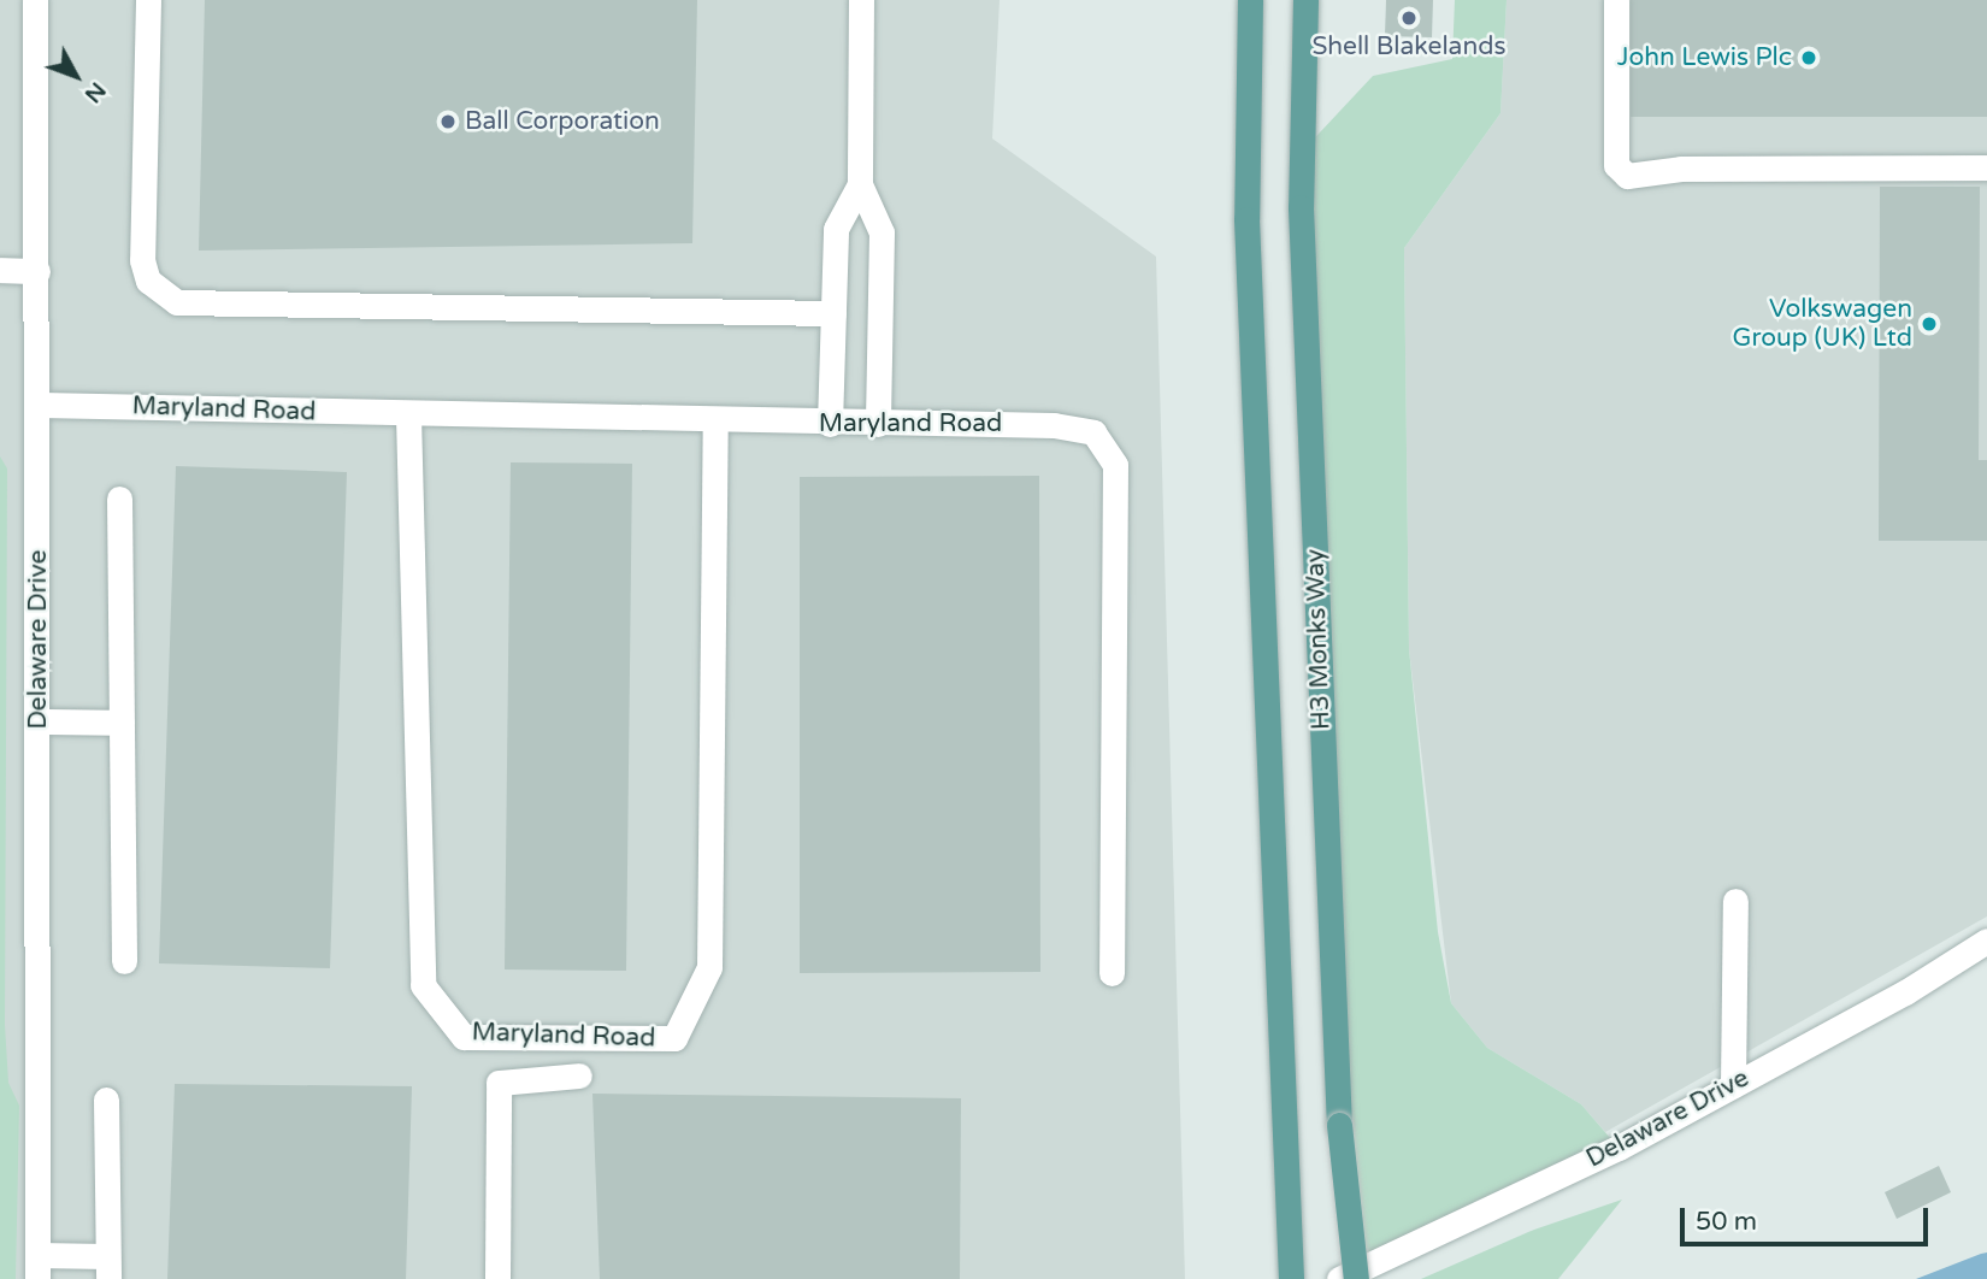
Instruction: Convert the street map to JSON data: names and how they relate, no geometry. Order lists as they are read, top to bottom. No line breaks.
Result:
{"streets":{"main road":["H3 Monks Way"],"street":["Maryland Road","Delaware Drive"]},"crossings":[["Maryland Road","Delaware Drive"]],"places":["Shell Blakelands","John Lewis Plc","Ball Corporation","Volkswagen Group (UK) Ltd"],"scale_bar":"50 m","north":"bottom right"}
